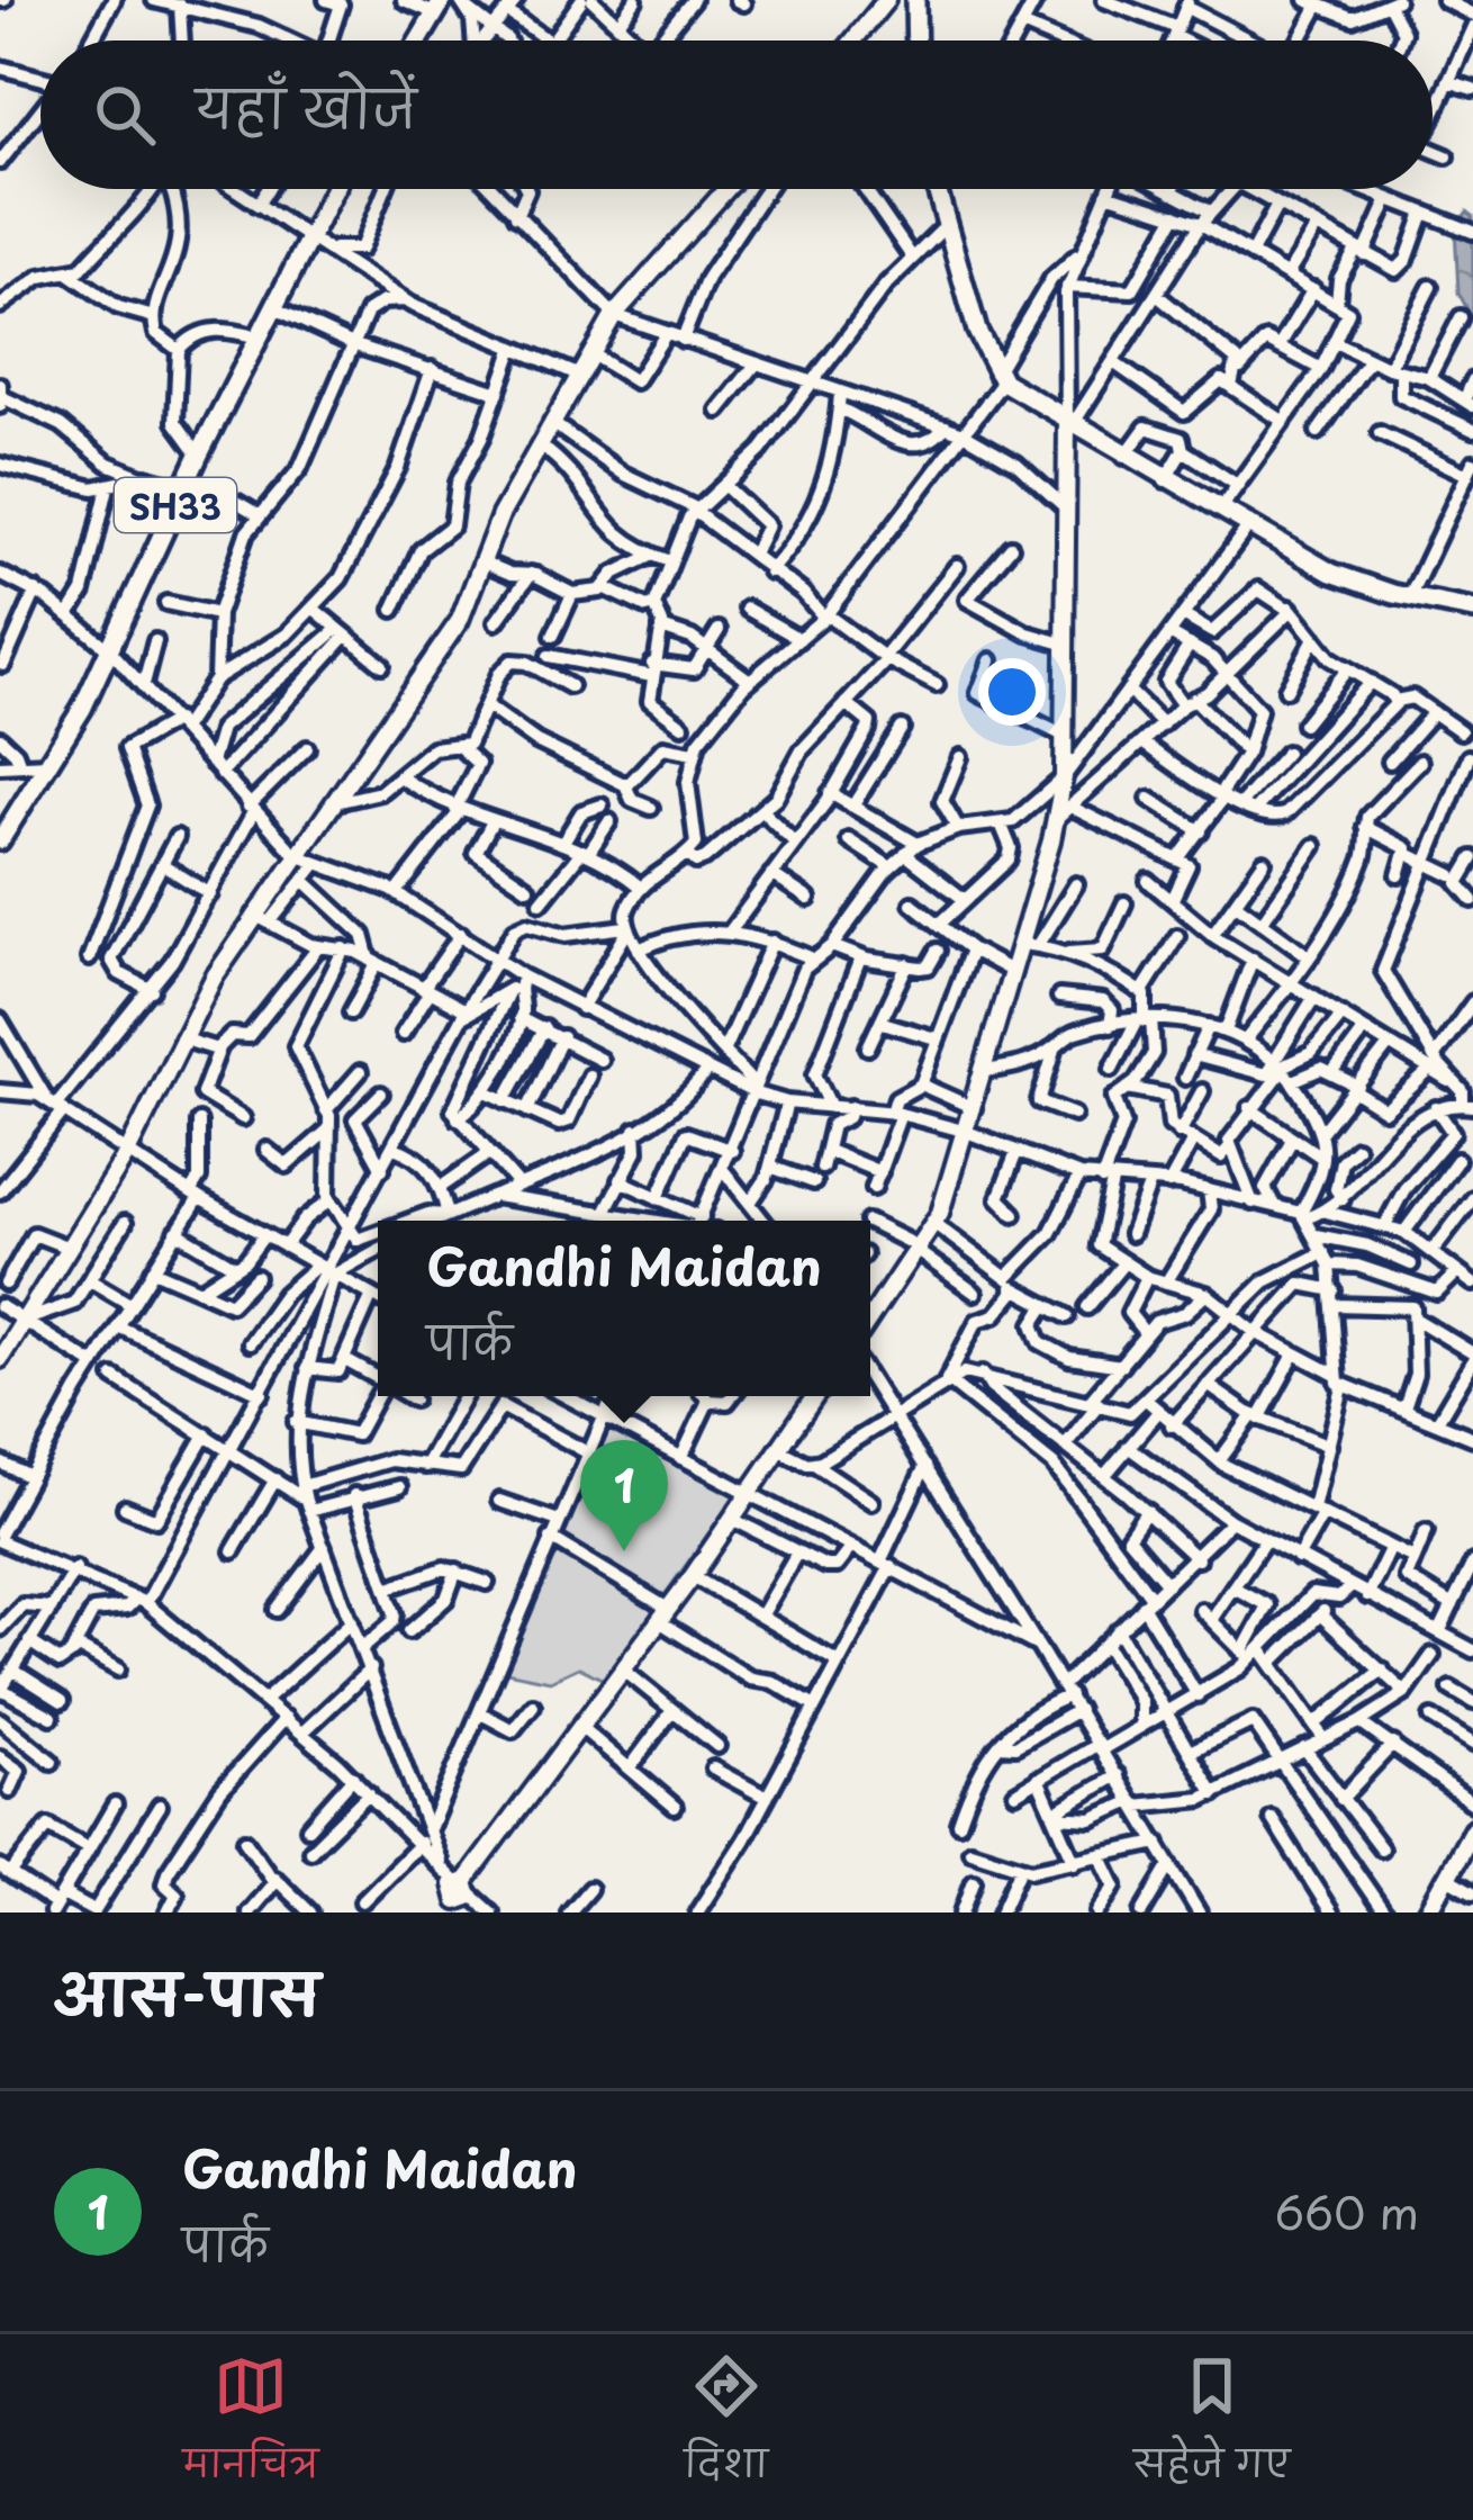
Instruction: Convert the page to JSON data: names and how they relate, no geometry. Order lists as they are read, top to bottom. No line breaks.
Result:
{"streets":{"main road":["SH33"]},"page":{"search":"यहाँ खोजें","popup":["Gandhi Maidan","पार्क"],"pins":"1","heading":"आस-पास","list":[{"mark":"1","name":"Gandhi Maidan","note":"पार्क","value":"660 m"}],"nav":["मानचित्र","दिशा","सहेजे गए"]}}
